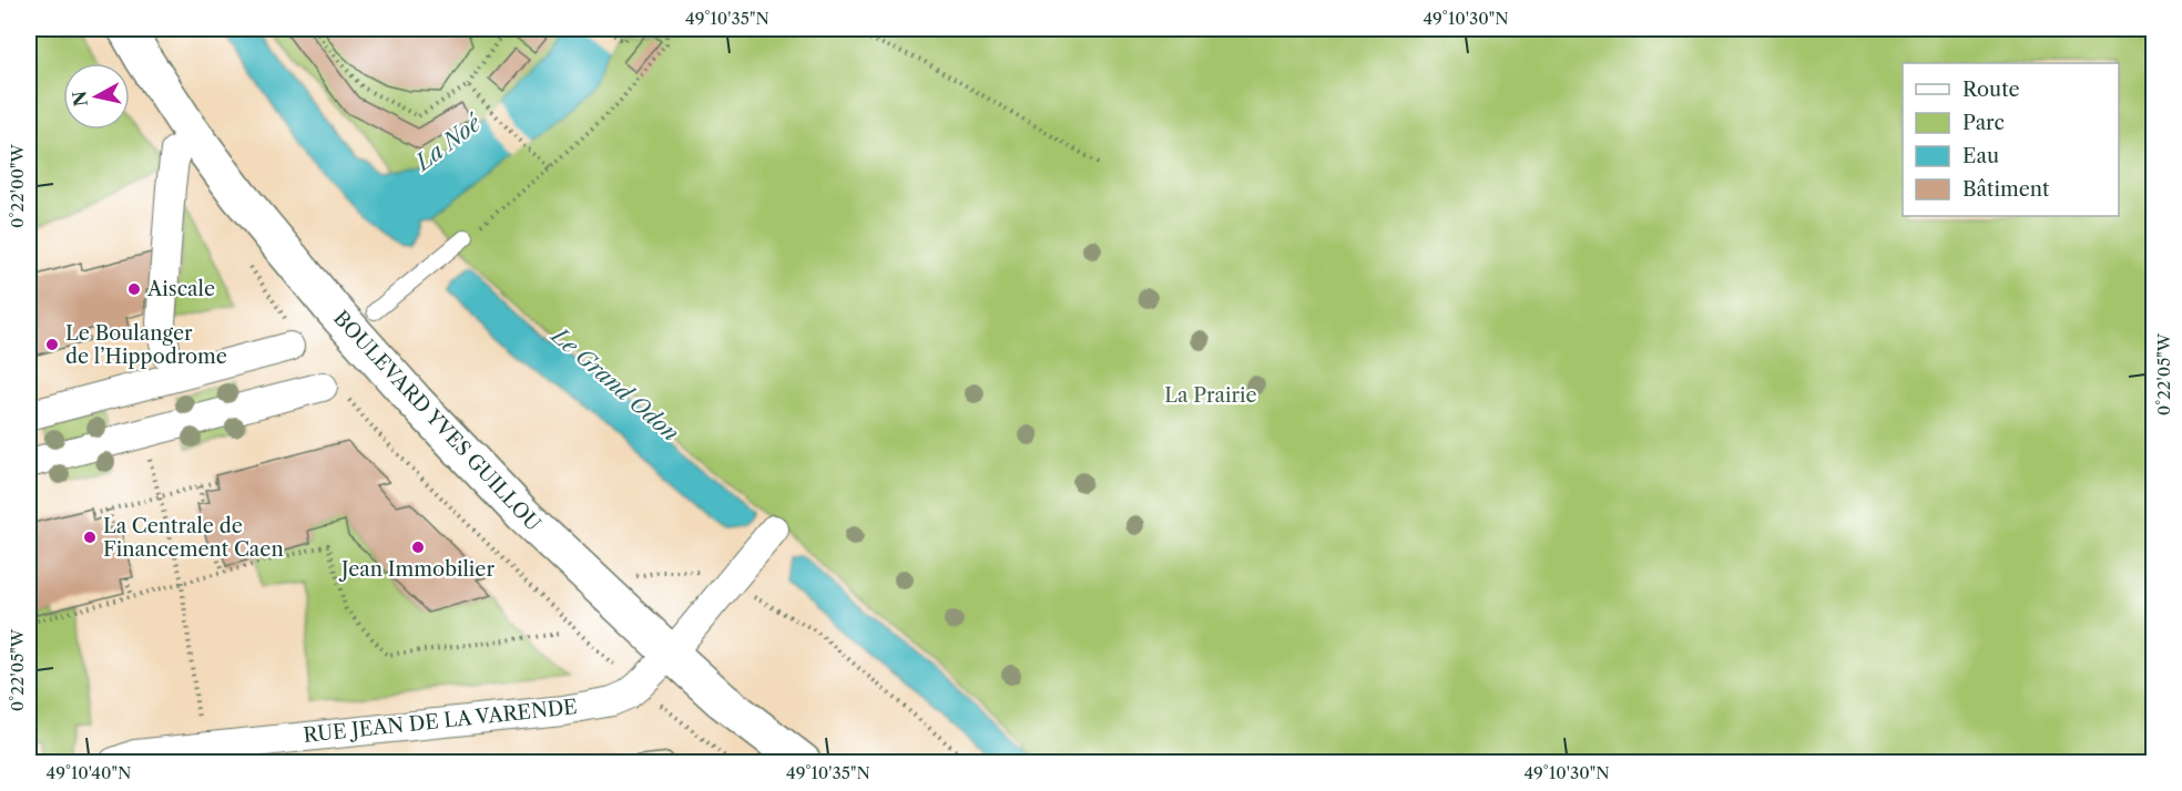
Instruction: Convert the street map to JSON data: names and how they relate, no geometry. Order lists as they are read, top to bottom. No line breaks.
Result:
{"streets":{"main road":["BOULEVARD YVES GUILLOU"],"street":["RUE JEAN DE LA VARENDE"]},"crossings":[["BOULEVARD YVES GUILLOU","RUE JEAN DE LA VARENDE"]],"water":["La Noé","Le Grand Odon"],"parks":["La Prairie"],"places":["Aiscale","Le Boulanger de l’Hippodrome","La Centrale de Financement Caen","Jean Immobilier"],"legend":["Route","Parc","Eau","Bâtiment"],"north":"left","coordinates":["49°10'35\"N","49°10'30\"N","0°22'00\"W","0°22'05\"W","49°10'40\"N"]}
